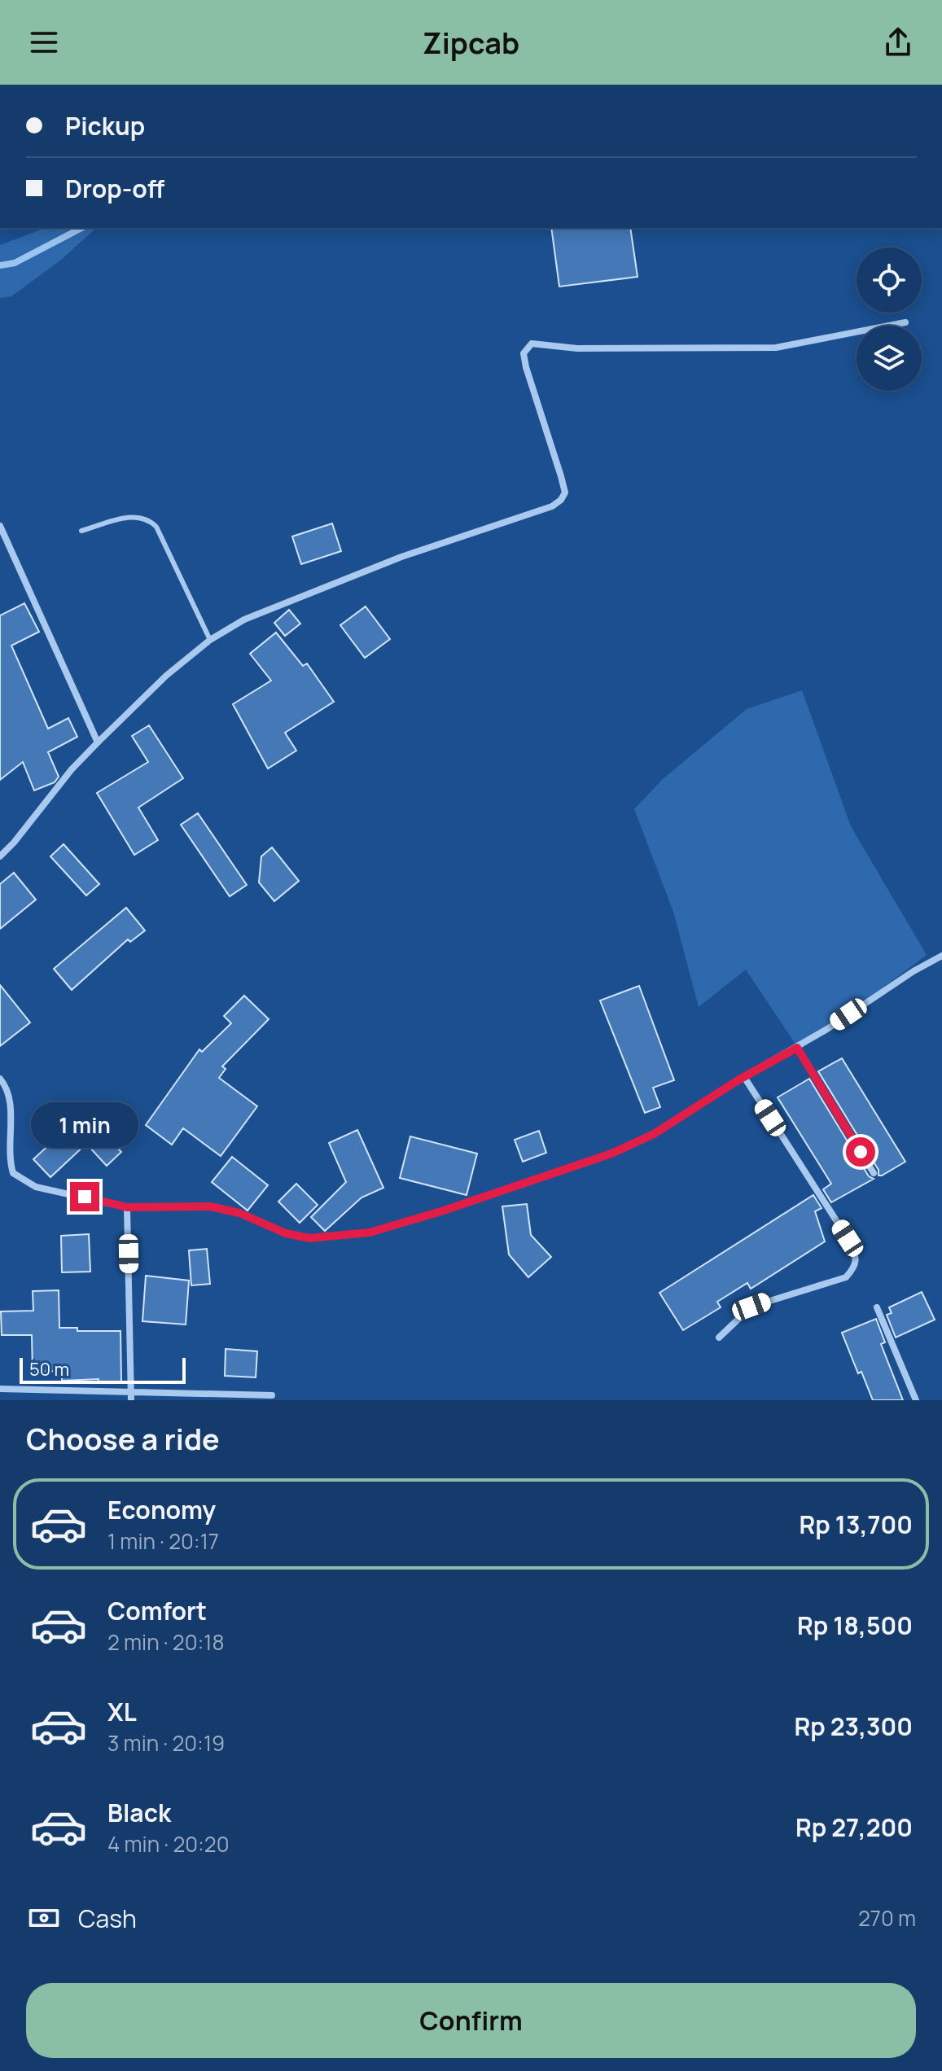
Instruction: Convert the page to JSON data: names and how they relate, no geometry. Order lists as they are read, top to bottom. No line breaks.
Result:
{"scale_bar":"50 m","page":{"header":"Zipcab","banner":["Pickup","Drop-off"],"bubble":"1 min","scale":"50 m","heading":"Choose a ride","list":[{"name":"Economy","note":"1 min · 20:17","value":"Rp 13,700"},{"name":"Comfort","note":"2 min · 20:18","value":"Rp 18,500"},{"name":"XL","note":"3 min · 20:19","value":"Rp 23,300"},{"name":"Black","note":"4 min · 20:20","value":"Rp 27,200"}],"pay":["Cash","270 m"],"buttons":"Confirm"}}
